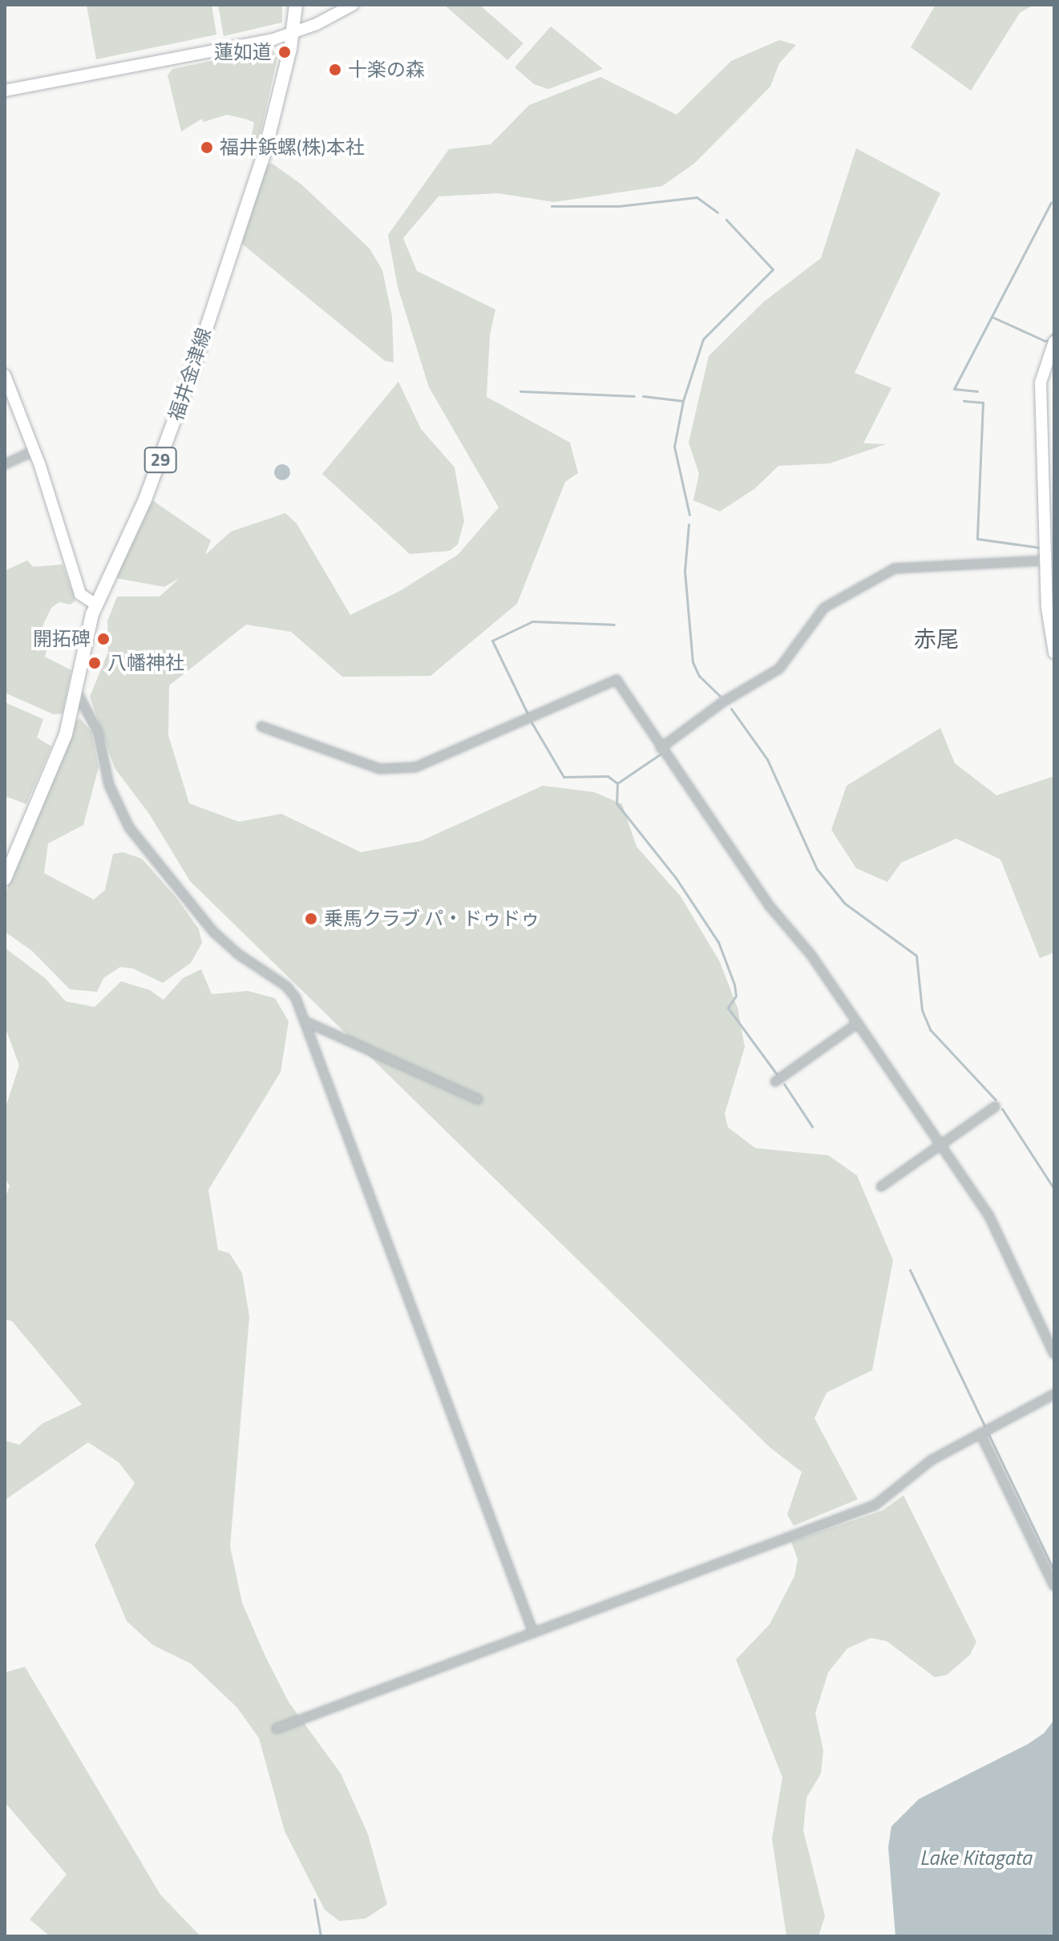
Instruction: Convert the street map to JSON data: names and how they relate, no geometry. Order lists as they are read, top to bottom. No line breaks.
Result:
{"streets":{"main road":["福井金津線","29"]},"districts":["赤尾"],"water":["Lake Kitagata"],"places":["蓮如道","十楽の森","福井鋲螺(株)本社","開拓碑","八幡神社","乗馬クラブ パ・ドゥドゥ"]}
